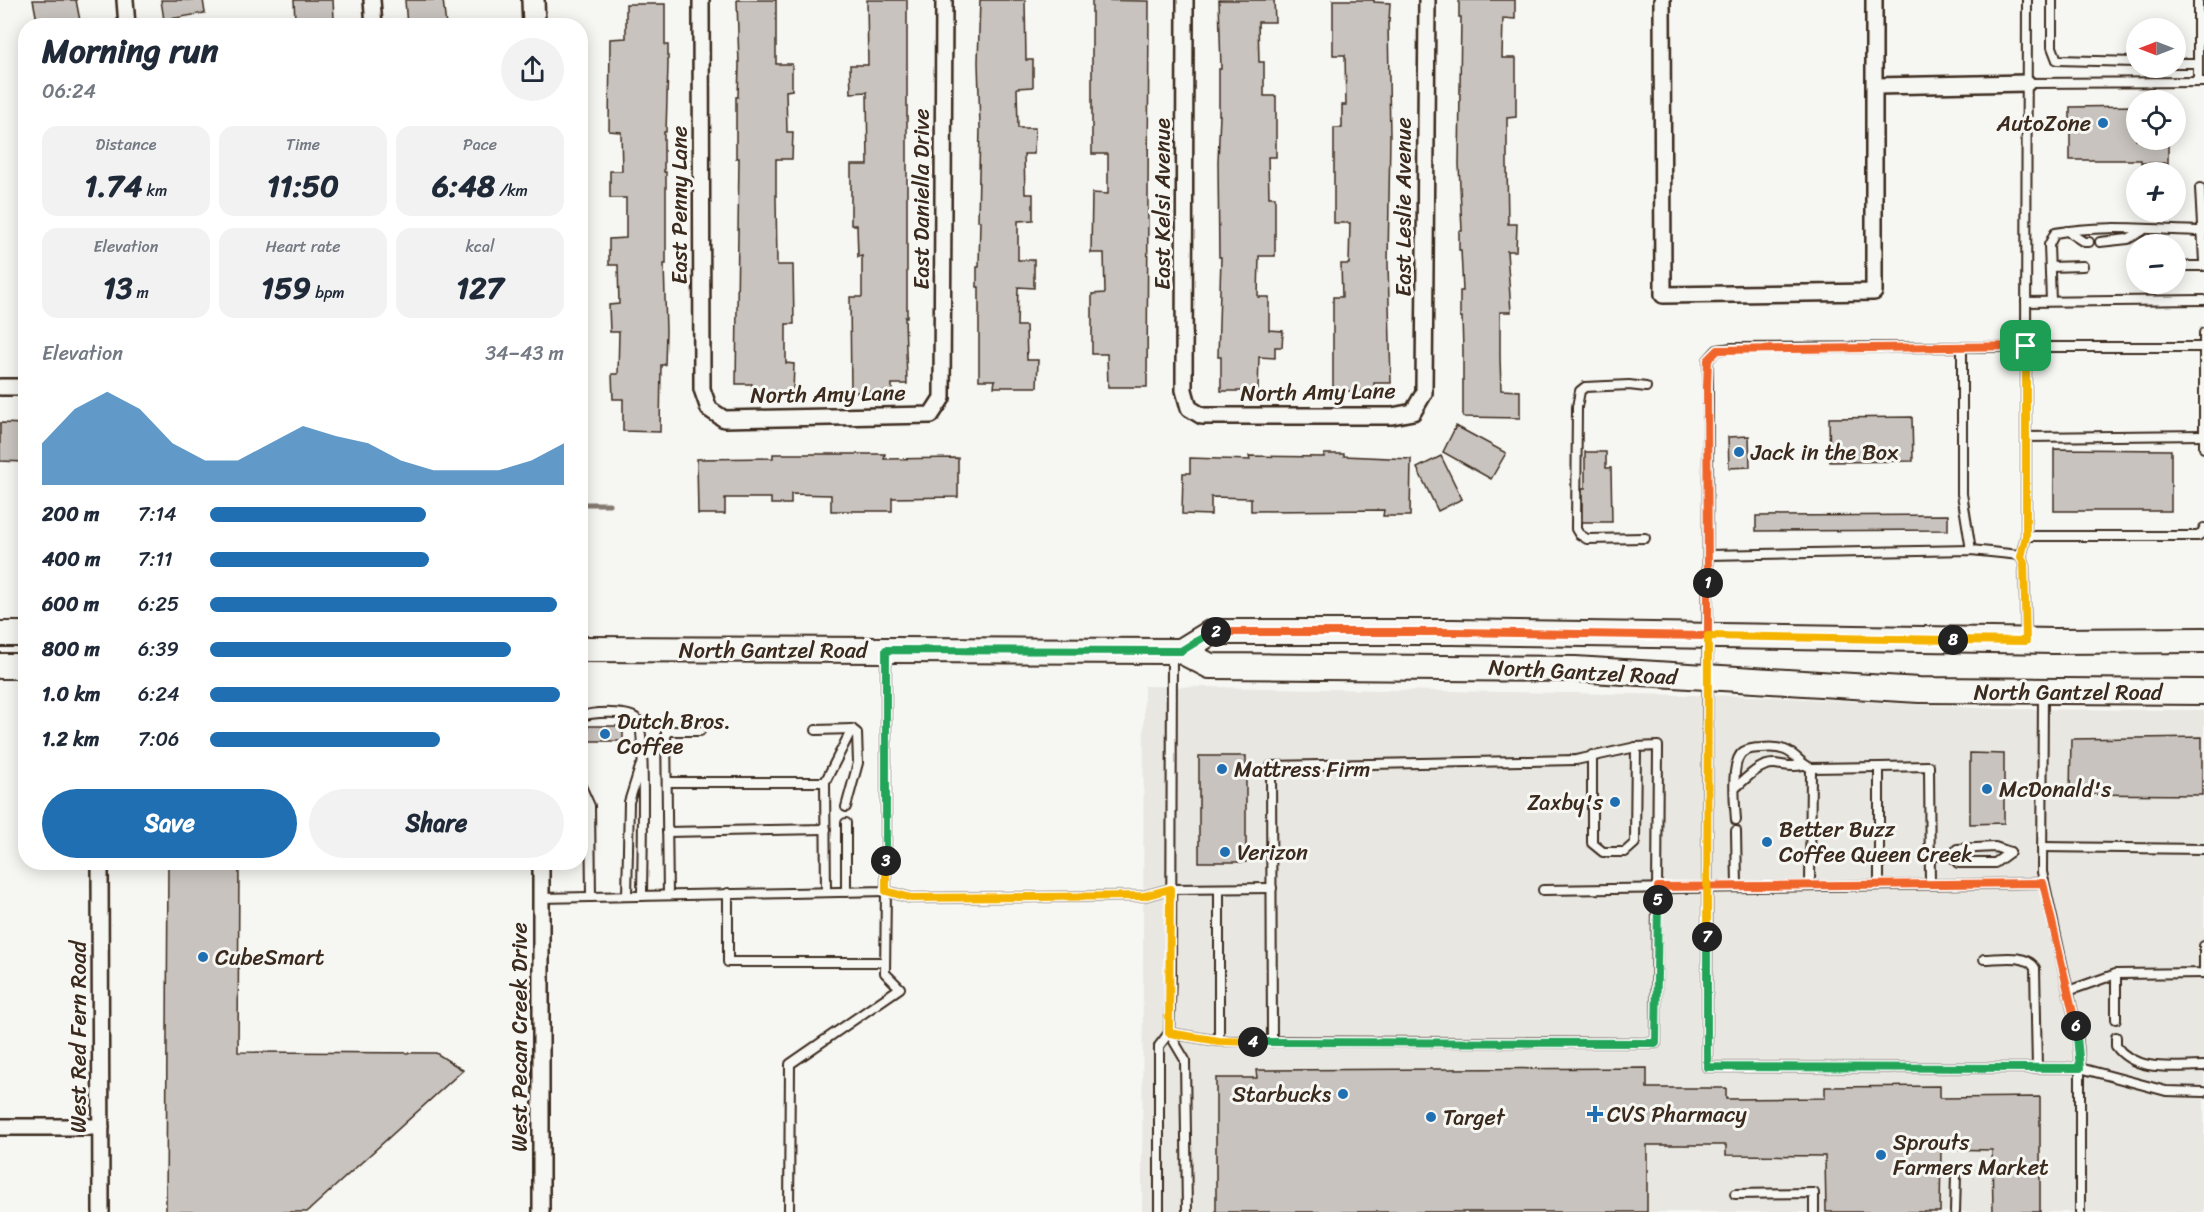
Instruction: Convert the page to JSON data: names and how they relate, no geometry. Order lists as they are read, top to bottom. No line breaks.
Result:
{"streets":{"main road":["North Gantzel Road"],"street":["East Daniella Drive","East Kelsi Avenue","East Penny Lane","East Leslie Avenue","North Amy Lane","West Red Fern Road","West Pecan Creek Drive"]},"crossings":[["East Daniella Drive","North Amy Lane"],["East Kelsi Avenue","North Amy Lane"],["East Penny Lane","North Amy Lane"],["East Leslie Avenue","North Amy Lane"]],"places":{"other":["AutoZone","Jack in the Box","Dutch Bros. Coffee","Mattress Firm","McDonald's","Zaxby's","Better Buzz Coffee Queen Creek","Verizon","CubeSmart","Starbucks","Target","Sprouts Farmers Market"],"health":["CVS Pharmacy"]},"north":"left","page":{"map_buttons":["+","−"],"heading":["Morning run","06:24"],"stats":[["Distance","1.74 km"],["Time","11:50"],["Pace","6:48 /km"],["Elevation","13 m"],["Heart rate","159 bpm"],["kcal","127"]],"chart":["Elevation","34–43 m"],"list":[{"name":"200 m","note":"7:14"},{"name":"400 m","note":"7:11"},{"name":"600 m","note":"6:25"},{"name":"800 m","note":"6:39"},{"name":"1.0 km","note":"6:24"},{"name":"1.2 km","note":"7:06"}],"pins":["1","2","8","3","5","7","6","4"],"buttons":["Save","Share"]}}
